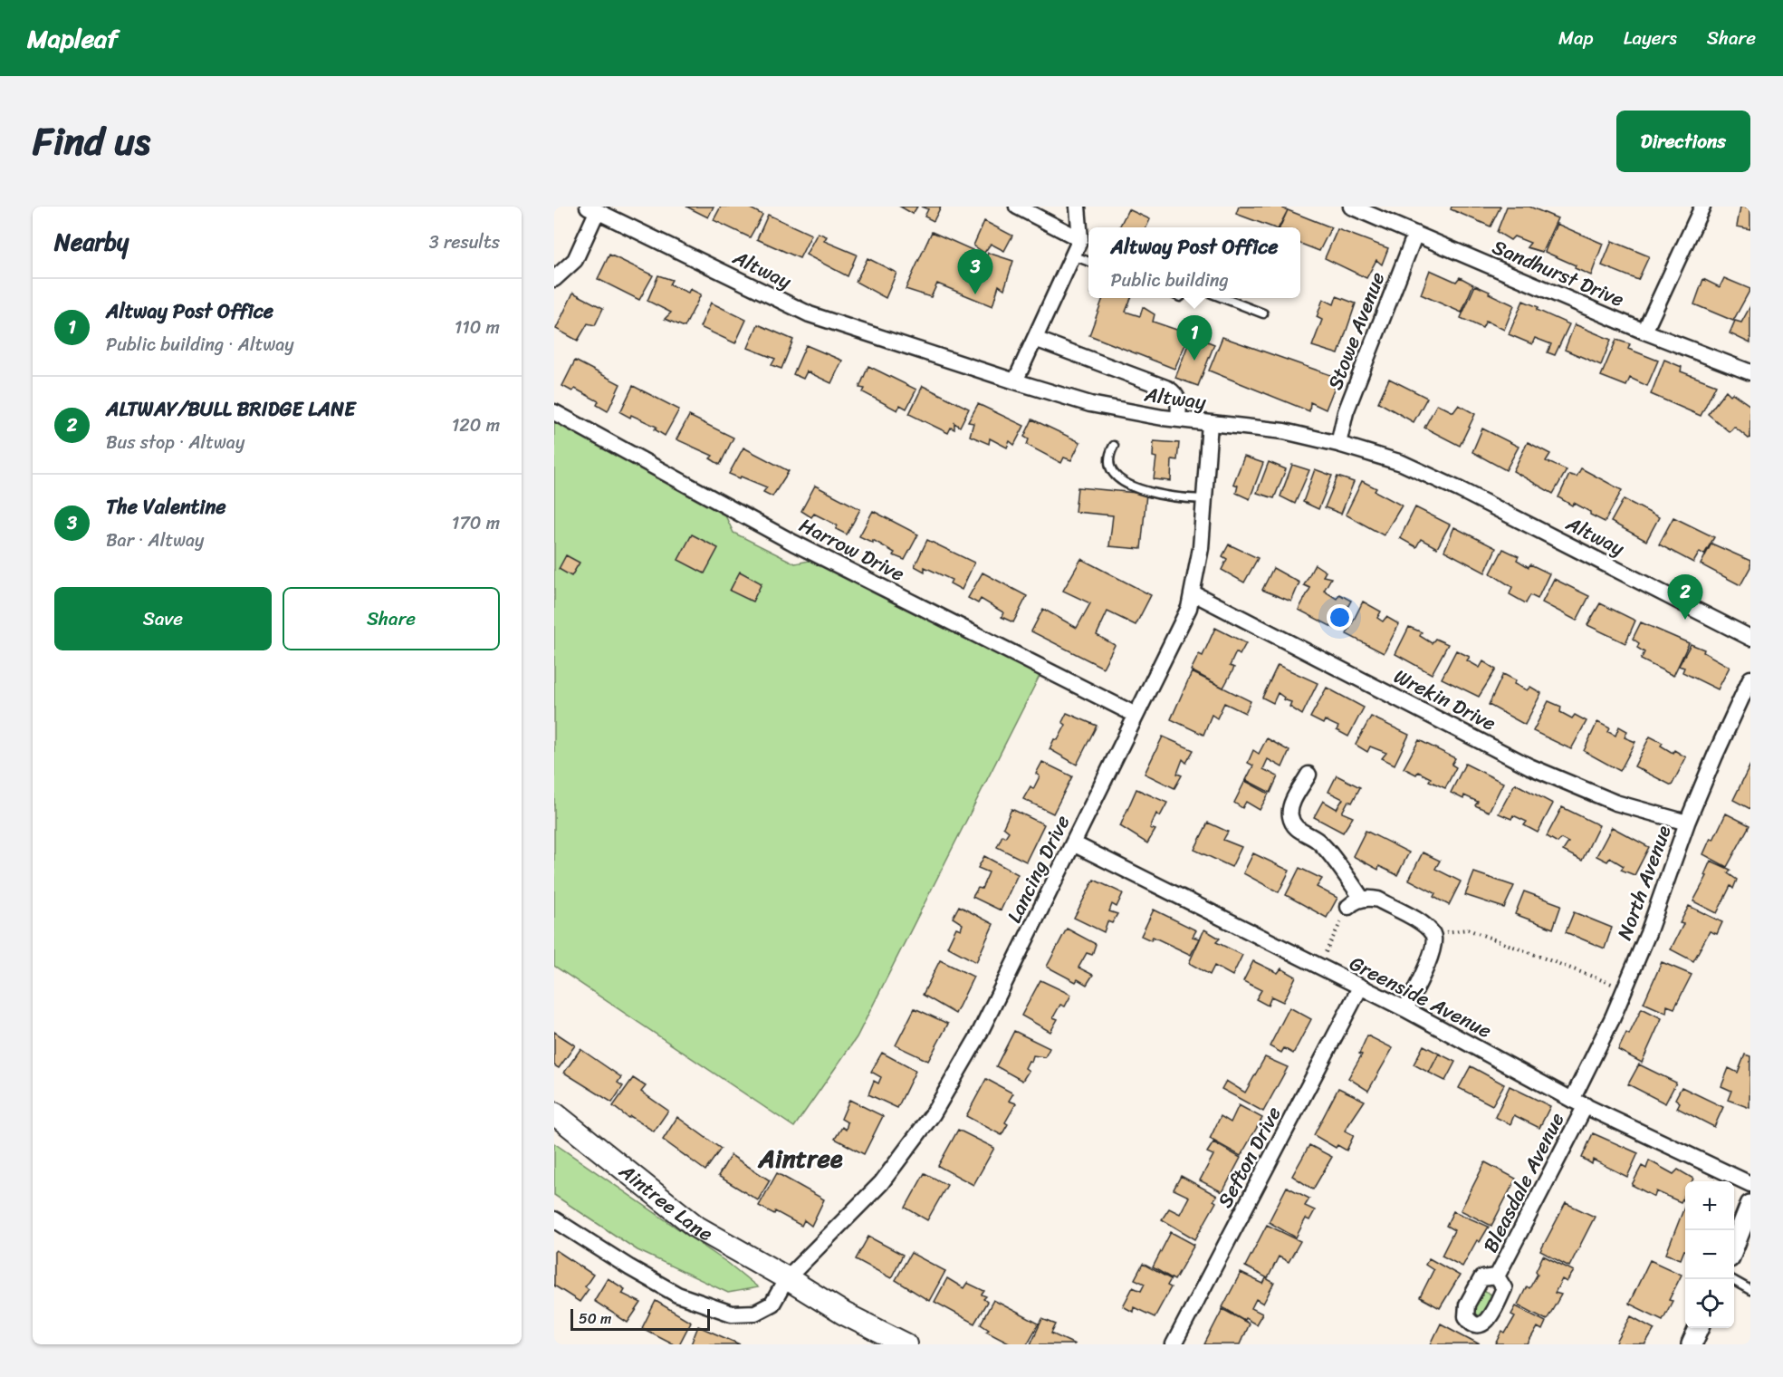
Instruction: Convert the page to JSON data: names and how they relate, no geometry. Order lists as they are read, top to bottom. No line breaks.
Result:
{"streets":{"main road":["Aintree Lane"],"street":["Altway","Sandhurst Drive","Stowe Avenue","Harrow Drive","Wrekin Drive","Lancing Drive","North Avenue","Greenside Avenue","Sefton Drive","Bleasdale Avenue"]},"crossings":[["Altway","Stowe Avenue"],["Altway","Lancing Drive"],["Sandhurst Drive","Stowe Avenue"],["Harrow Drive","Lancing Drive"],["Wrekin Drive","Lancing Drive"],["Wrekin Drive","North Avenue"],["Lancing Drive","Greenside Avenue"],["Lancing Drive","Aintree Lane"],["North Avenue","Greenside Avenue"],["North Avenue","Bleasdale Avenue"],["Greenside Avenue","Sefton Drive"],["Greenside Avenue","Bleasdale Avenue"]],"districts":["Aintree"],"scale_bar":"50 m","page":{"header":"Mapleaf","nav":["Map","Layers","Share"],"title":"Find us","buttons":["Directions",["Save","Share"]],"heading":["Nearby","3 results"],"popup":["Altway Post Office","Public building"],"pins":["3","1","2"],"list":[{"mark":"1","name":"Altway Post Office","note":"Public building · Altway","value":"110 m"},{"mark":"2","name":"ALTWAY/BULL BRIDGE LANE","note":"Bus stop · Altway","value":"120 m"},{"mark":"3","name":"The Valentine","note":"Bar · Altway","value":"170 m"}],"map_buttons":["+","−"],"scale":"50 m"}}
